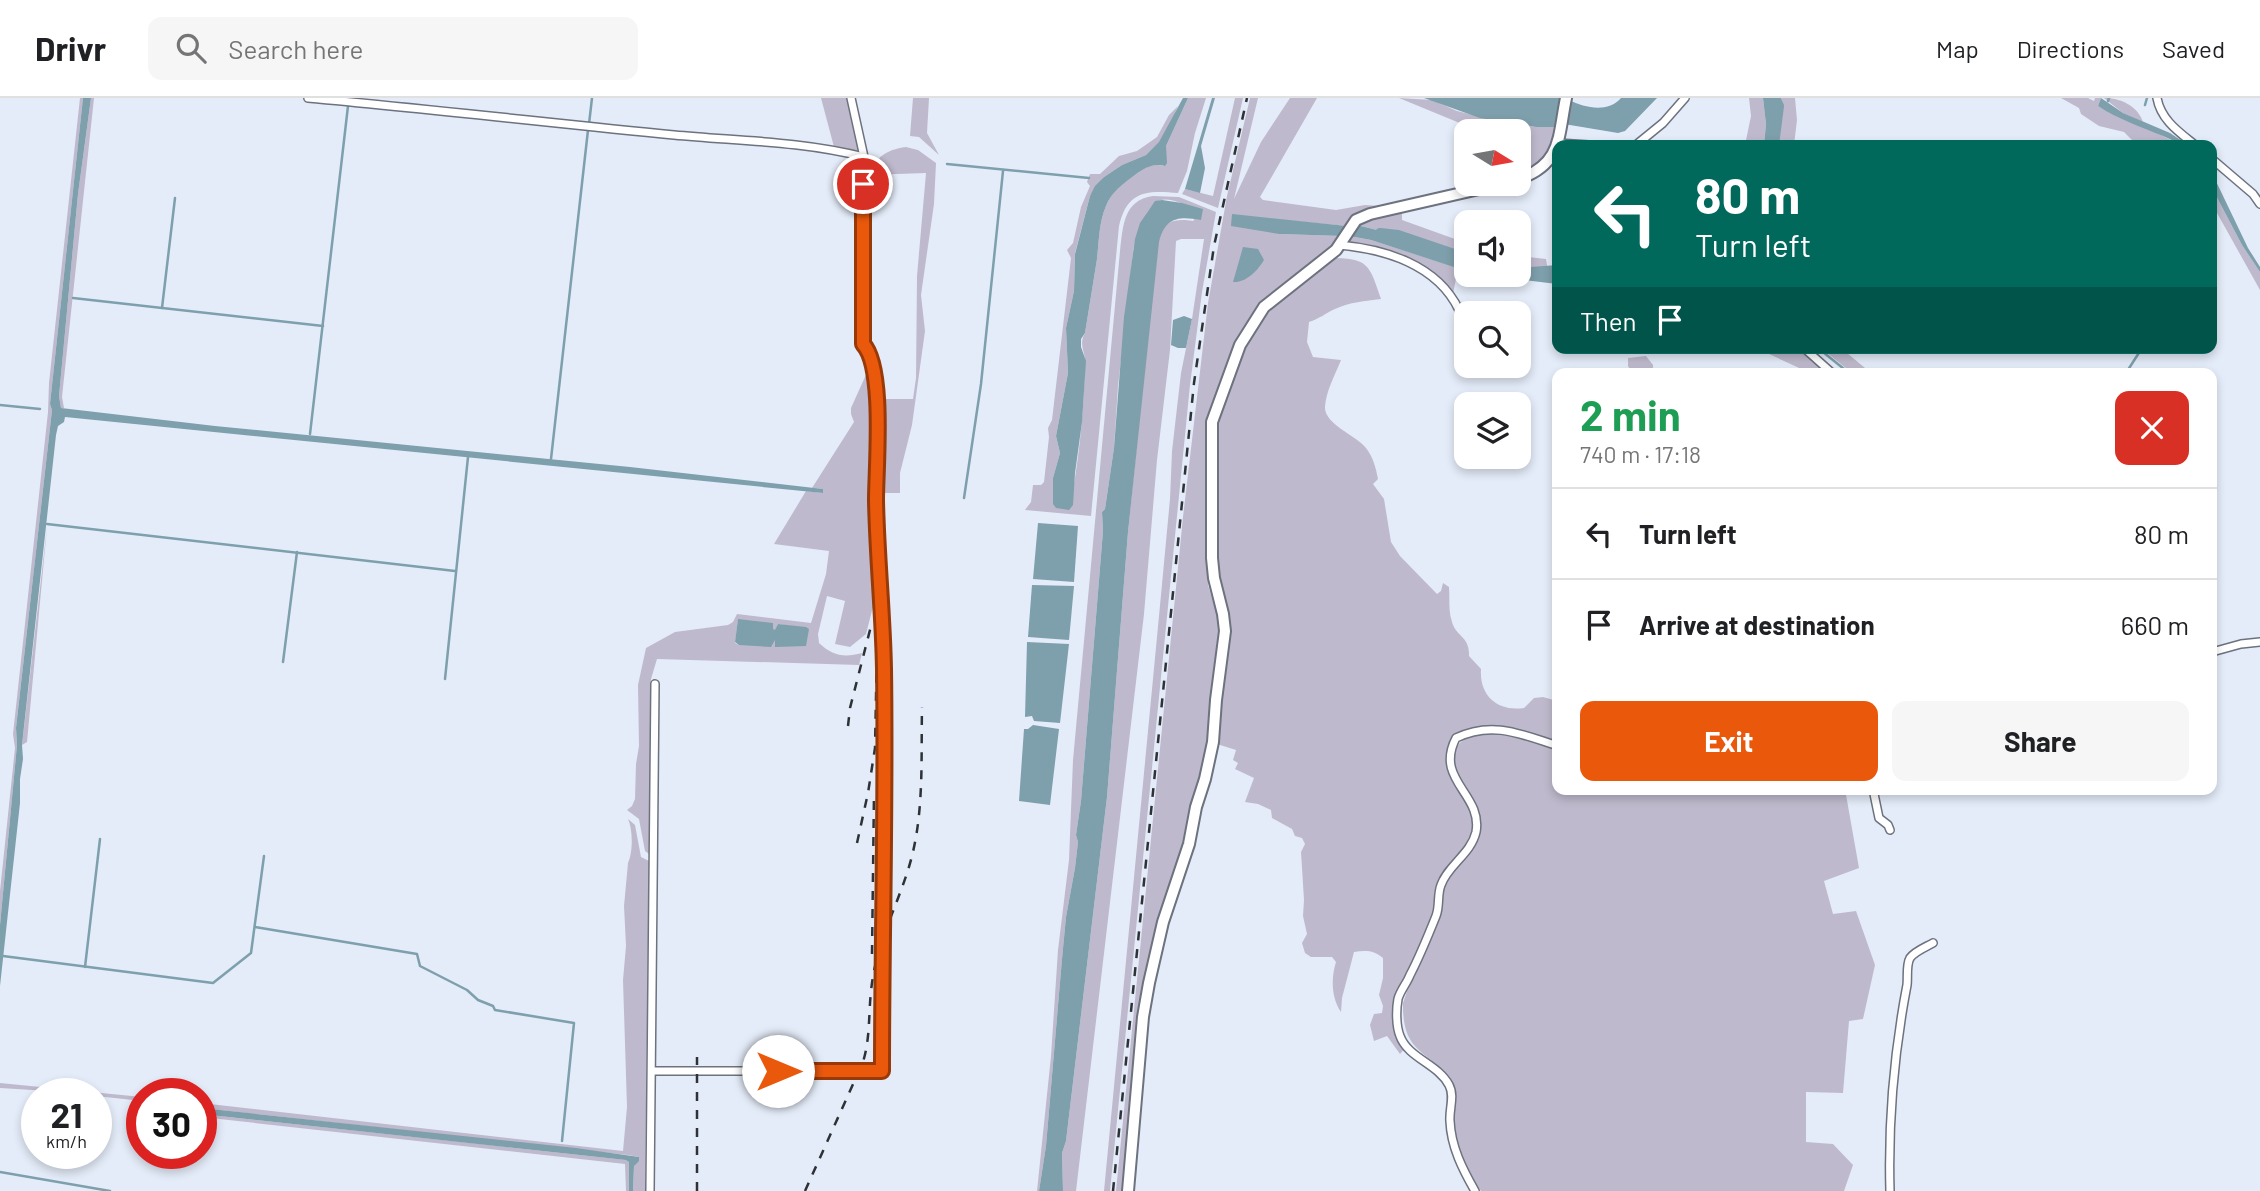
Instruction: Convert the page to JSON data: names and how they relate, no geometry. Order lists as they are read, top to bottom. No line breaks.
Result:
{"north":"right","page":{"header":"Drivr","search":"Search here","nav":["Map","Directions","Saved"],"turn":["80 m","Turn left"],"then":"Then","heading":["2 min","740 m · 17:18"],"list":[{"name":"Turn left","value":"80 m"},{"name":"Arrive at destination","value":"660 m"}],"buttons":["Exit","Share"],"speed":"21 km/h","limit":"30"}}
